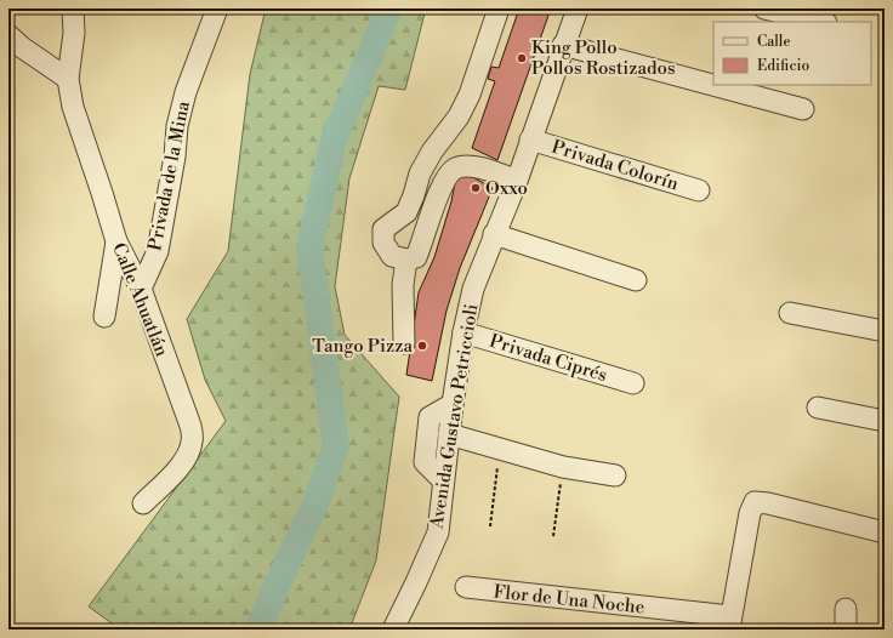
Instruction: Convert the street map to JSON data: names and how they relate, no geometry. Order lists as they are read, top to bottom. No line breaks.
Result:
{"streets":{"street":["Privada Colorín","Privada de la Mina","Calle Ahuatlán","Privada Ciprés","Avenida Gustavo Petriccioli","Flor de Una Noche"]},"crossings":[["Privada Colorín","Avenida Gustavo Petriccioli"],["Privada de la Mina","Calle Ahuatlán"],["Privada Ciprés","Avenida Gustavo Petriccioli"]],"places":["King Pollo Pollos Rostizados","Oxxo","Tango Pizza"],"legend":["Calle","Edificio"]}
